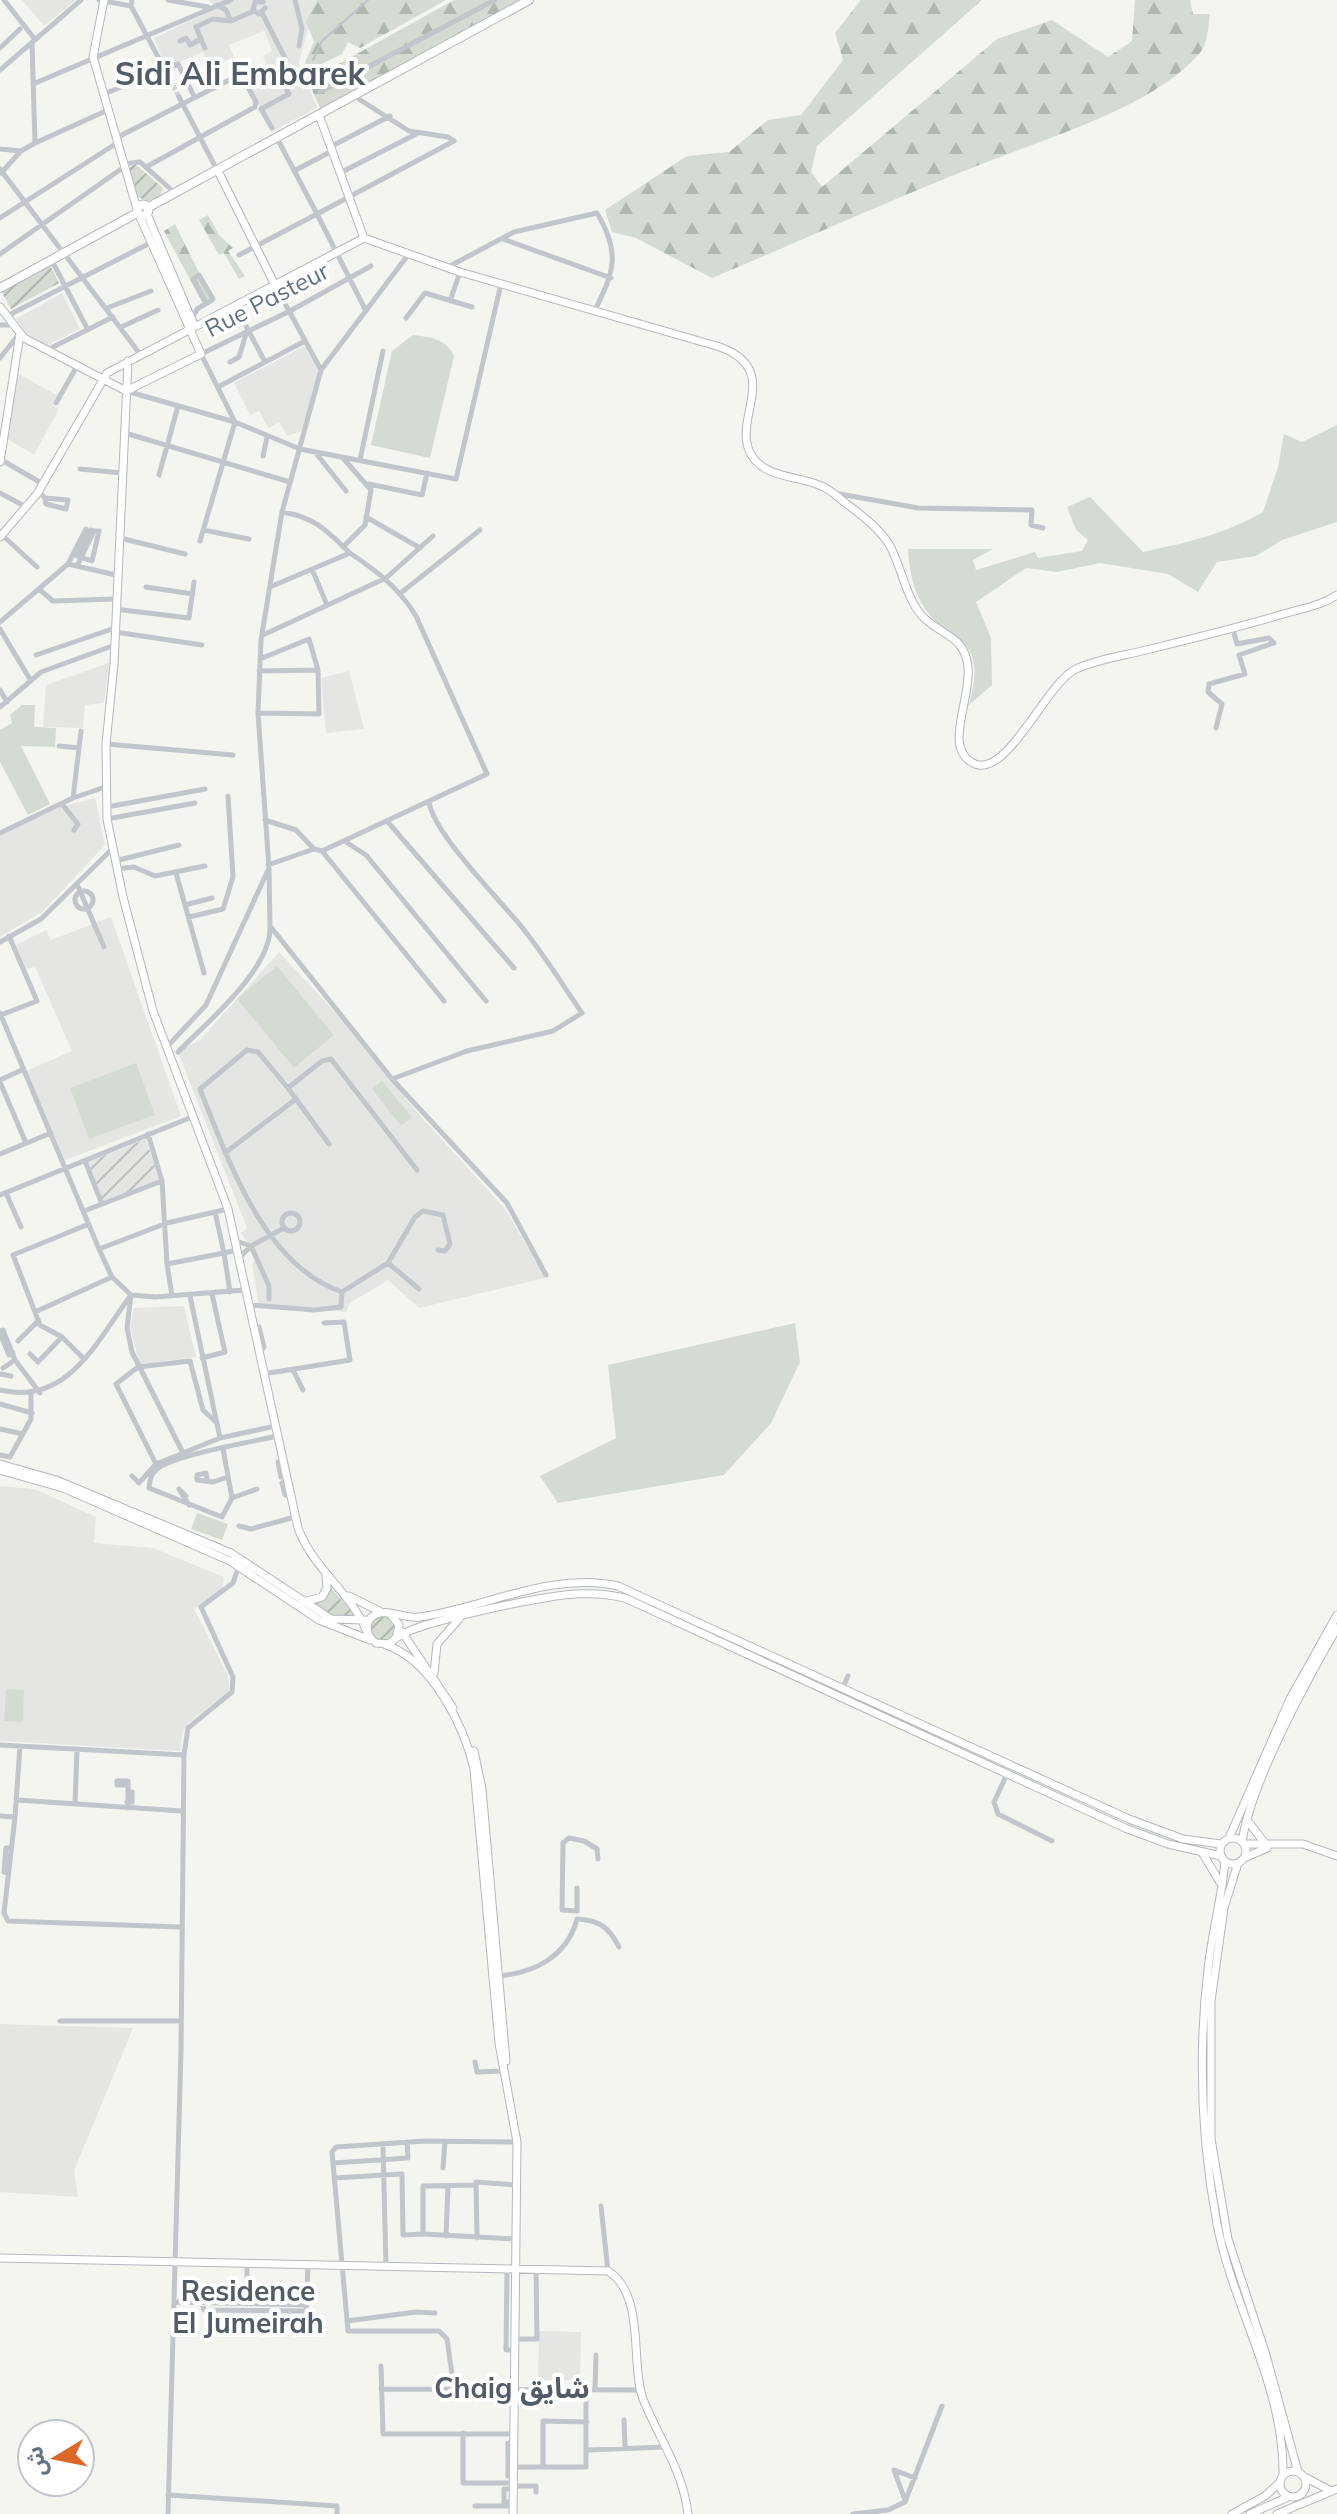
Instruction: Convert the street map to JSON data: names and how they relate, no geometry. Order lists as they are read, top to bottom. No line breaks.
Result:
{"streets":{"street":["Rue Pasteur"]},"districts":["Sidi Ali Embarek","Residence El Jumeirah","Chaig شايق"],"north":"left"}
